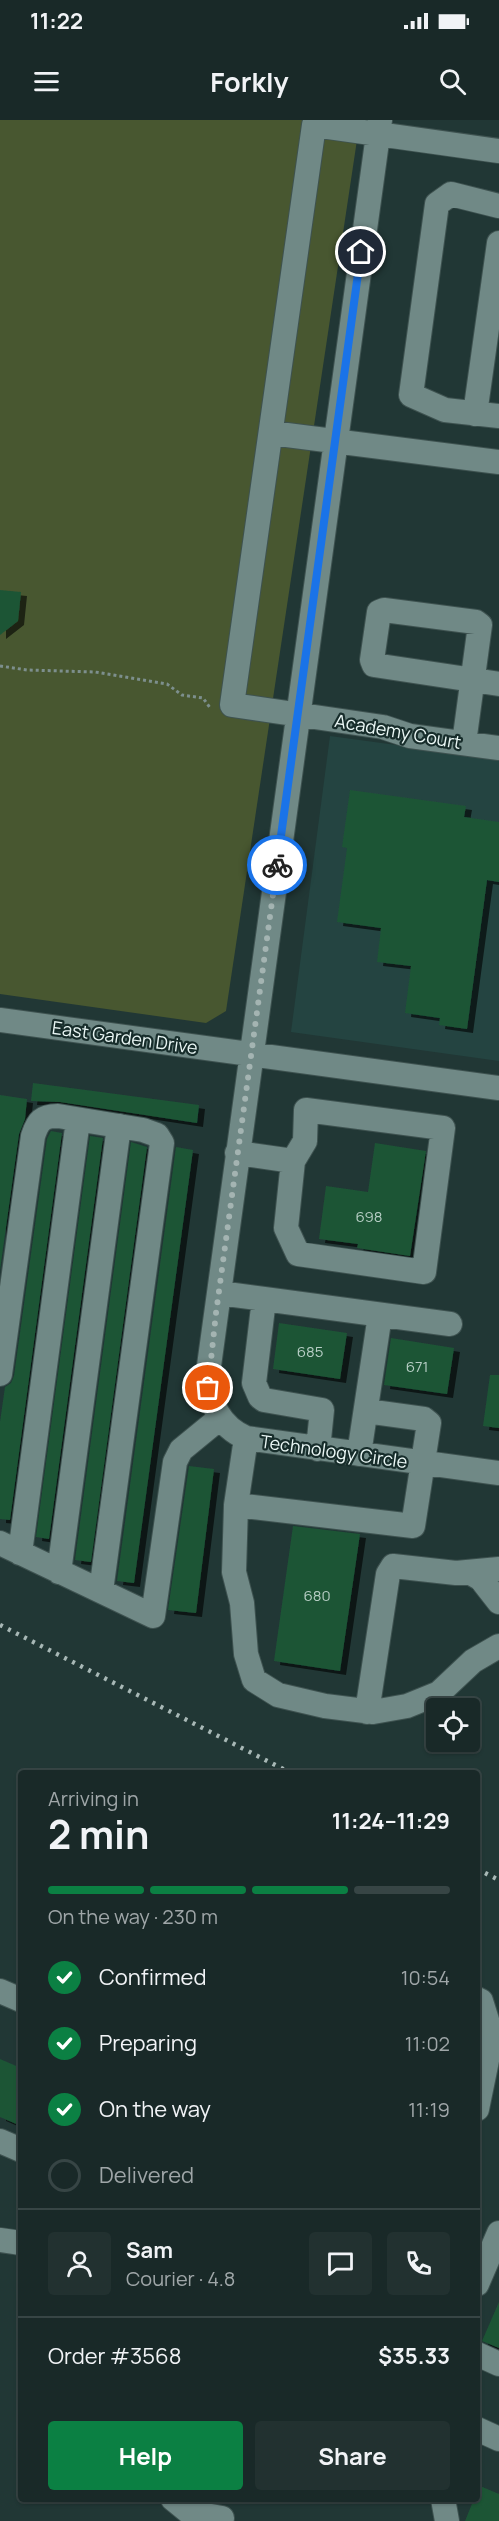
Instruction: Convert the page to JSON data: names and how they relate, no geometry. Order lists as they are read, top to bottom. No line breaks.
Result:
{"streets":{"street":["Academy Court","East Garden Drive","Technology Circle"]},"crossings":[["East Garden Drive","Technology Circle"]],"house_numbers":["698","685","671","680"],"page":{"status":"11:22","header":"Forkly","heading":["2 min","Arriving in","11:24–11:29"],"panel":["Sam","Courier · 4.8","Order #3568","$35.33"],"bar":"On the way · 230 m","list":[["Confirmed","10:54"],["Preparing","11:02"],["On the way","11:19"],"Delivered"],"buttons":["Help","Share"]}}
